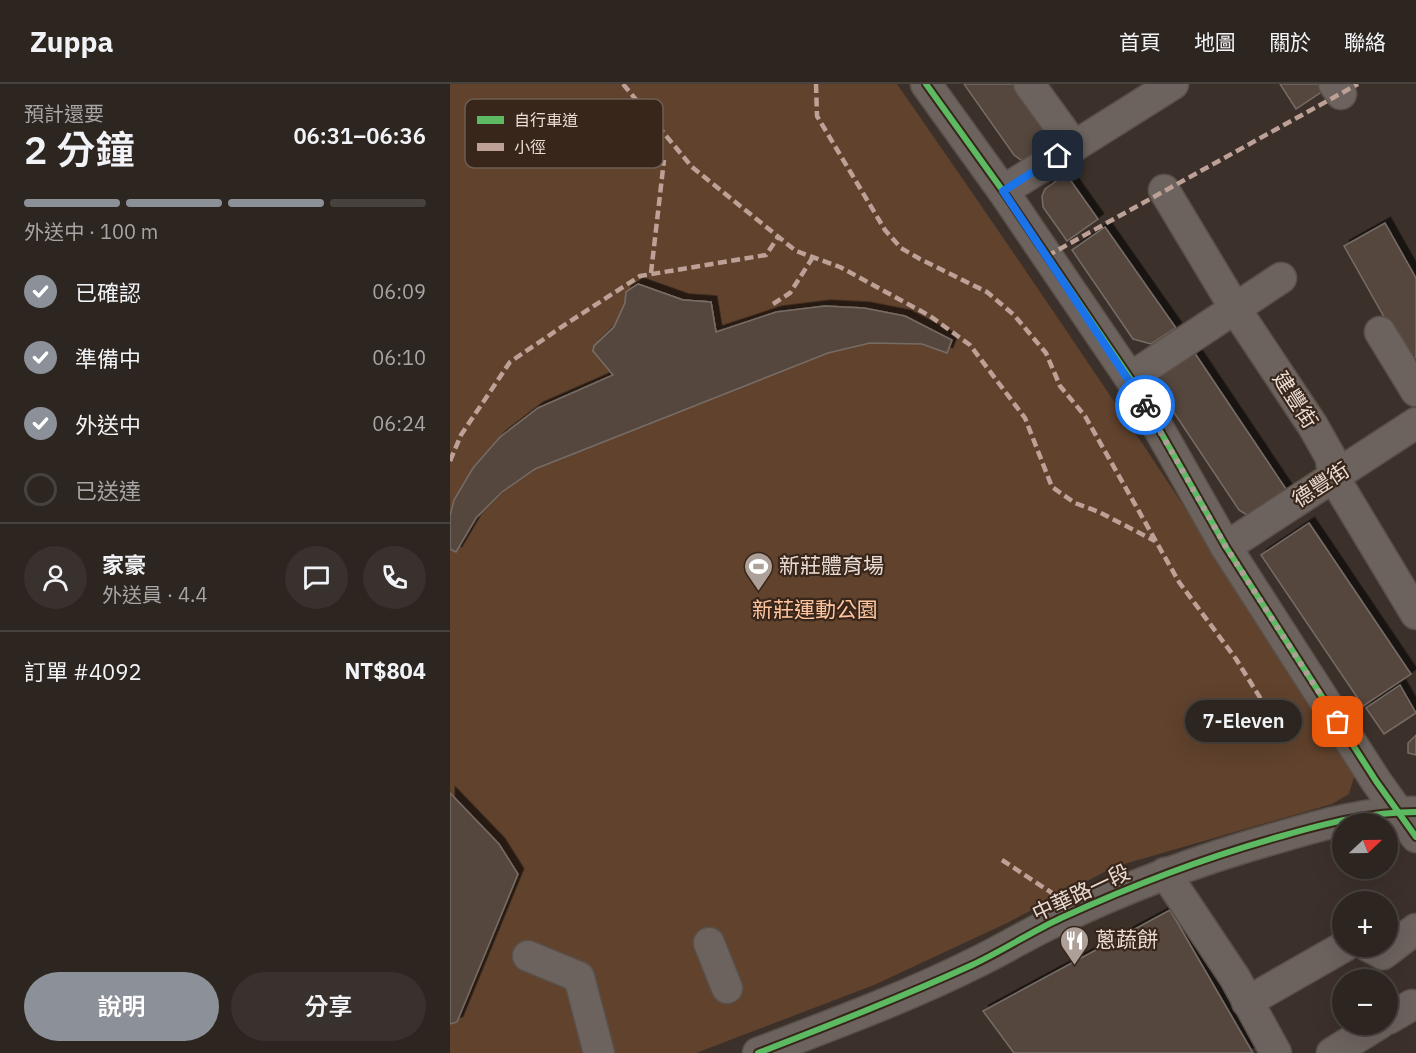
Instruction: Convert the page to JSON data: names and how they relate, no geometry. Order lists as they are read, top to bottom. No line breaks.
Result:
{"streets":{"street":["建豐街","德豐街","中華路一段"]},"crossings":[["建豐街","德豐街"]],"parks":["新莊運動公園"],"places":{"sports":["新莊體育場"],"other":["7-Eleven"],"restaurant":["蔥蔬餅"]},"legend":["自行車道","小徑"],"north":"right","page":{"header":"Zuppa","nav":["首頁","地圖","關於","聯絡"],"heading":["2 分鐘","預計還要","06:31–06:36"],"panel":["家豪","外送員 · 4.4","訂單 #4092","NT$804"],"bar":"外送中 · 100 m","list":[["已確認","06:09"],["準備中","06:10"],["外送中","06:24"],"已送達"],"bubble":"7-Eleven","map_buttons":["+","−"],"buttons":["說明","分享"]}}
